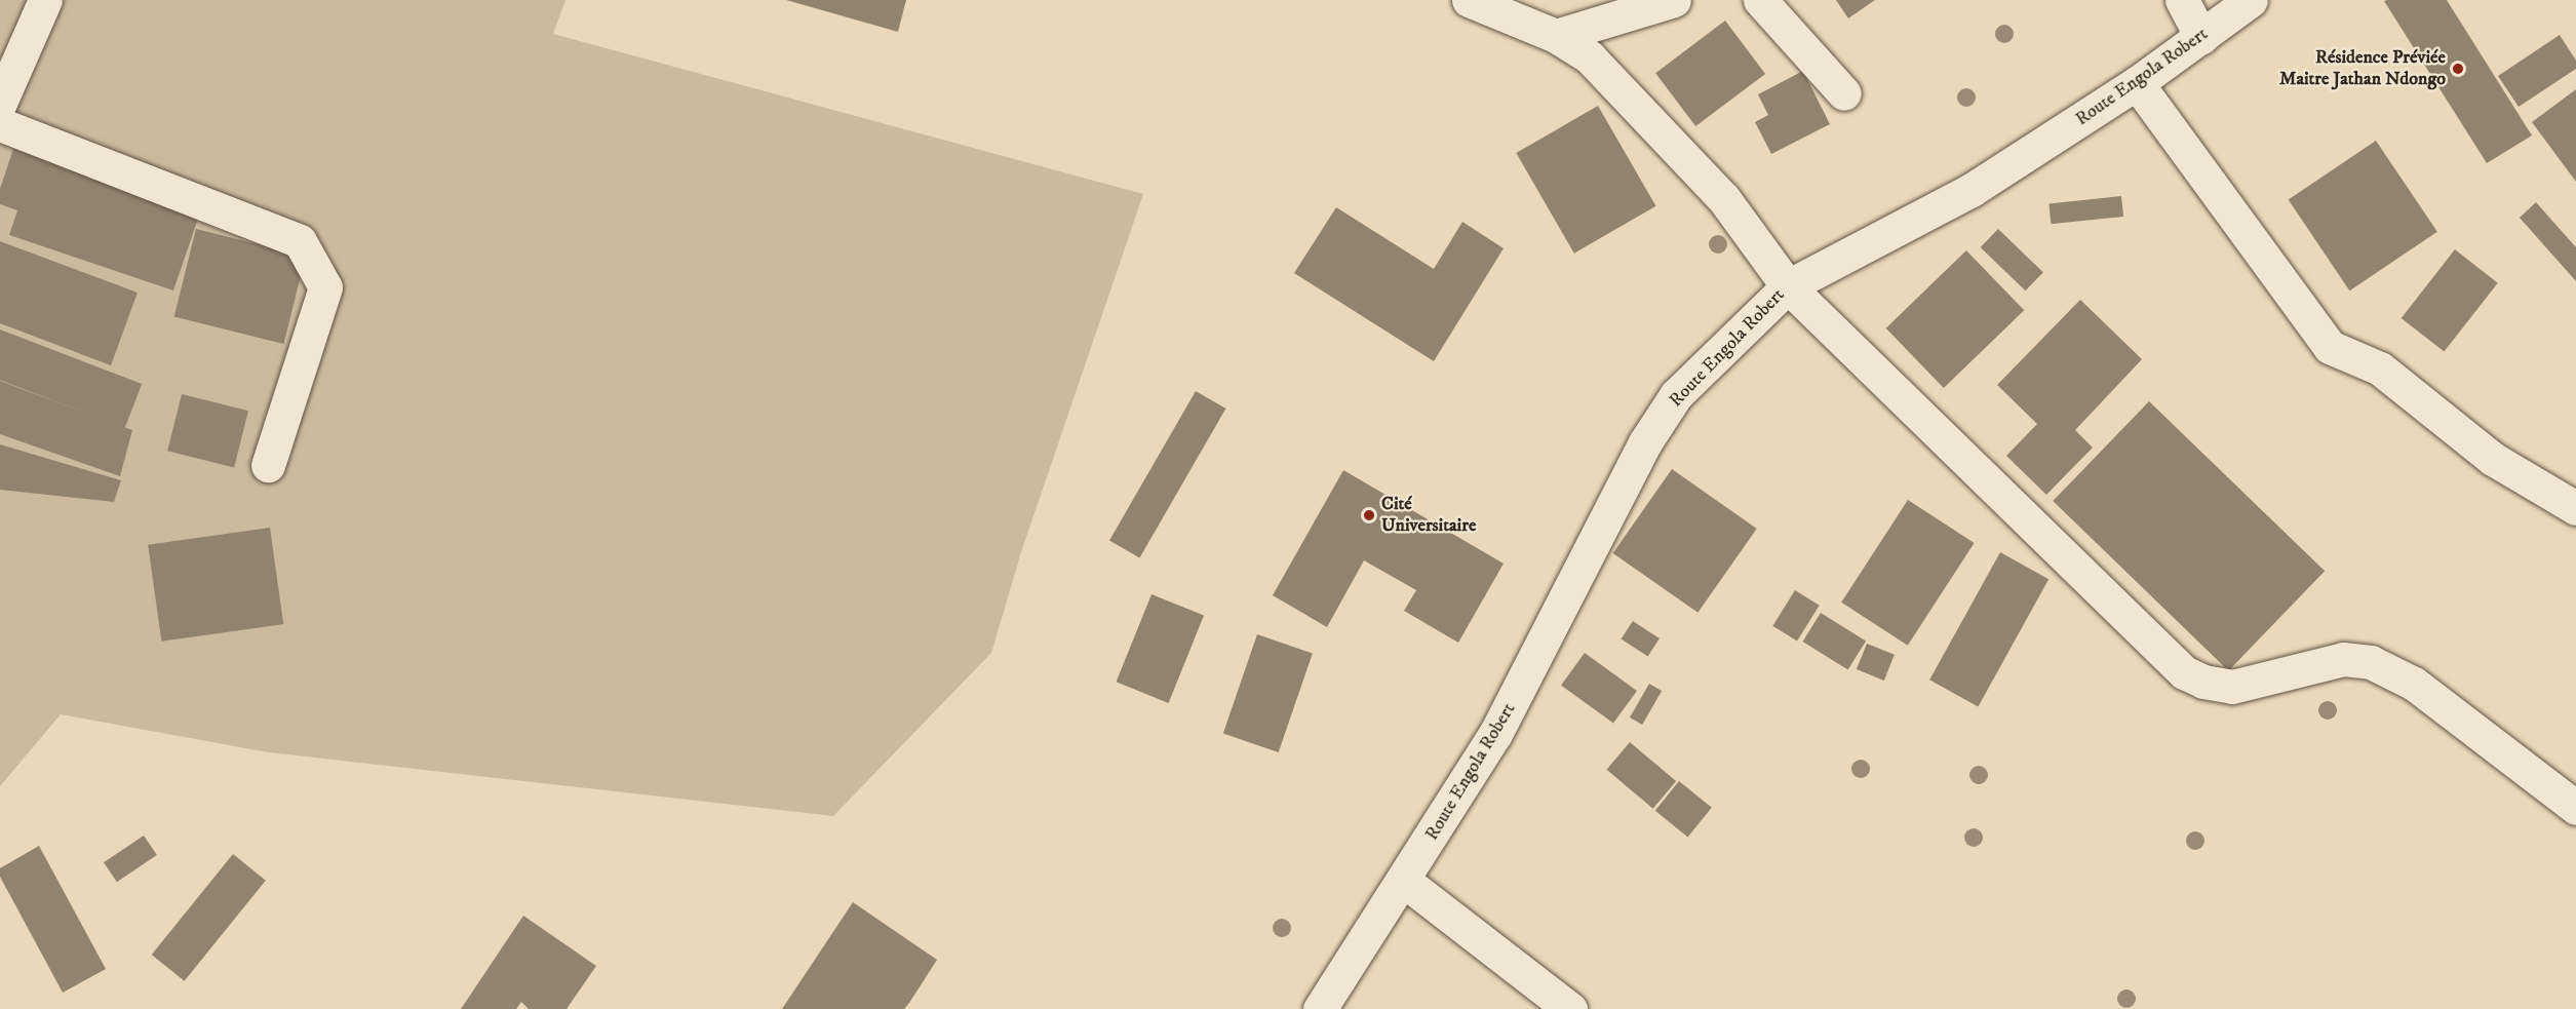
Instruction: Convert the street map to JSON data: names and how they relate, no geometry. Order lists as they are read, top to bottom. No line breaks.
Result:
{"streets":{"street":["Route Engola Robert"]},"places":["Résidence Préviée Maitre Jathan Ndongo","Cité Universitaire"]}
